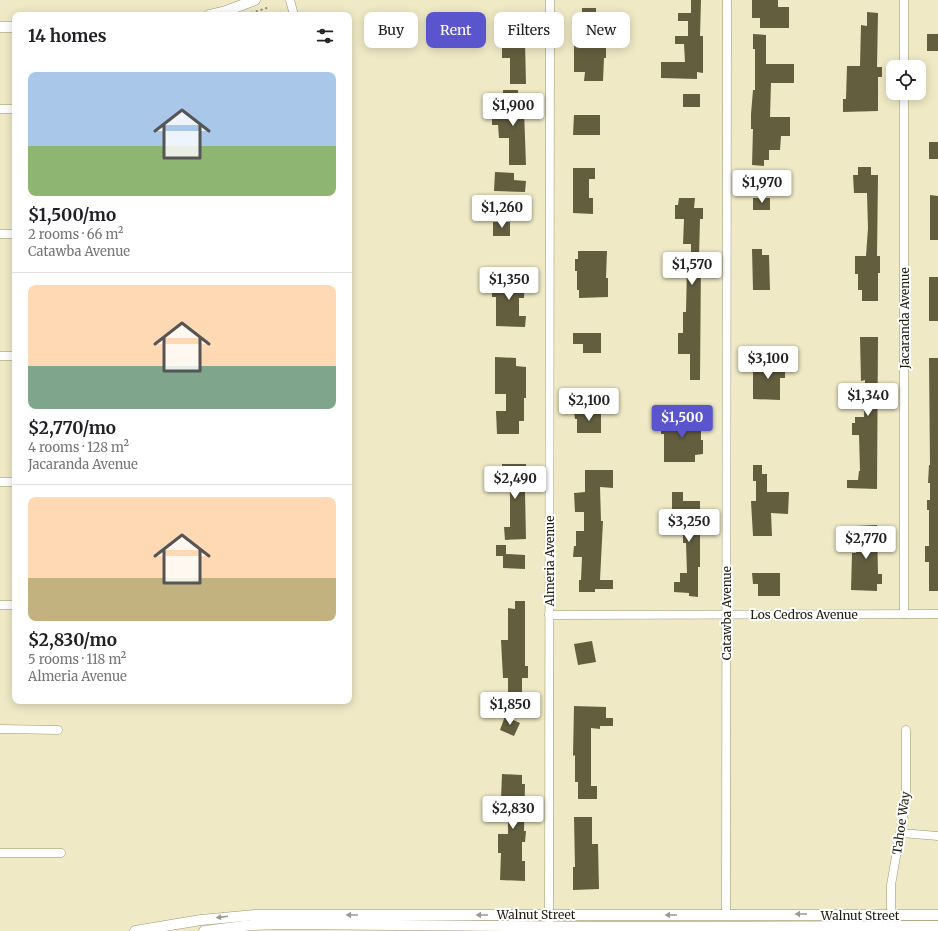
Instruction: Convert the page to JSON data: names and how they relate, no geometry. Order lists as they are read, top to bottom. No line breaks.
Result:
{"streets":{"street":["Jacaranda Avenue","Almeria Avenue","Catawba Avenue","Los Cedros Avenue","Tahoe Way","Walnut Street"]},"crossings":[["Jacaranda Avenue","Los Cedros Avenue"],["Almeria Avenue","Los Cedros Avenue"],["Almeria Avenue","Walnut Street"],["Catawba Avenue","Los Cedros Avenue"],["Catawba Avenue","Walnut Street"],["Tahoe Way","Walnut Street"]],"page":{"chip":["Buy","Rent","Filters","New"],"heading":"14 homes","list":[{"name":"$1,500/mo","note":"2 rooms · 66 m² · Catawba Avenue"},{"name":"$2,770/mo","note":"4 rooms · 128 m² · Jacaranda Avenue"},{"name":"$2,830/mo","note":"5 rooms · 118 m² · Almeria Avenue"}],"price":["$1,900","$1,970","$1,260","$1,570","$1,350","$3,100","$1,340","$2,100","$1,500","$2,490","$3,250","$2,770","$1,850","$2,830"]}}
